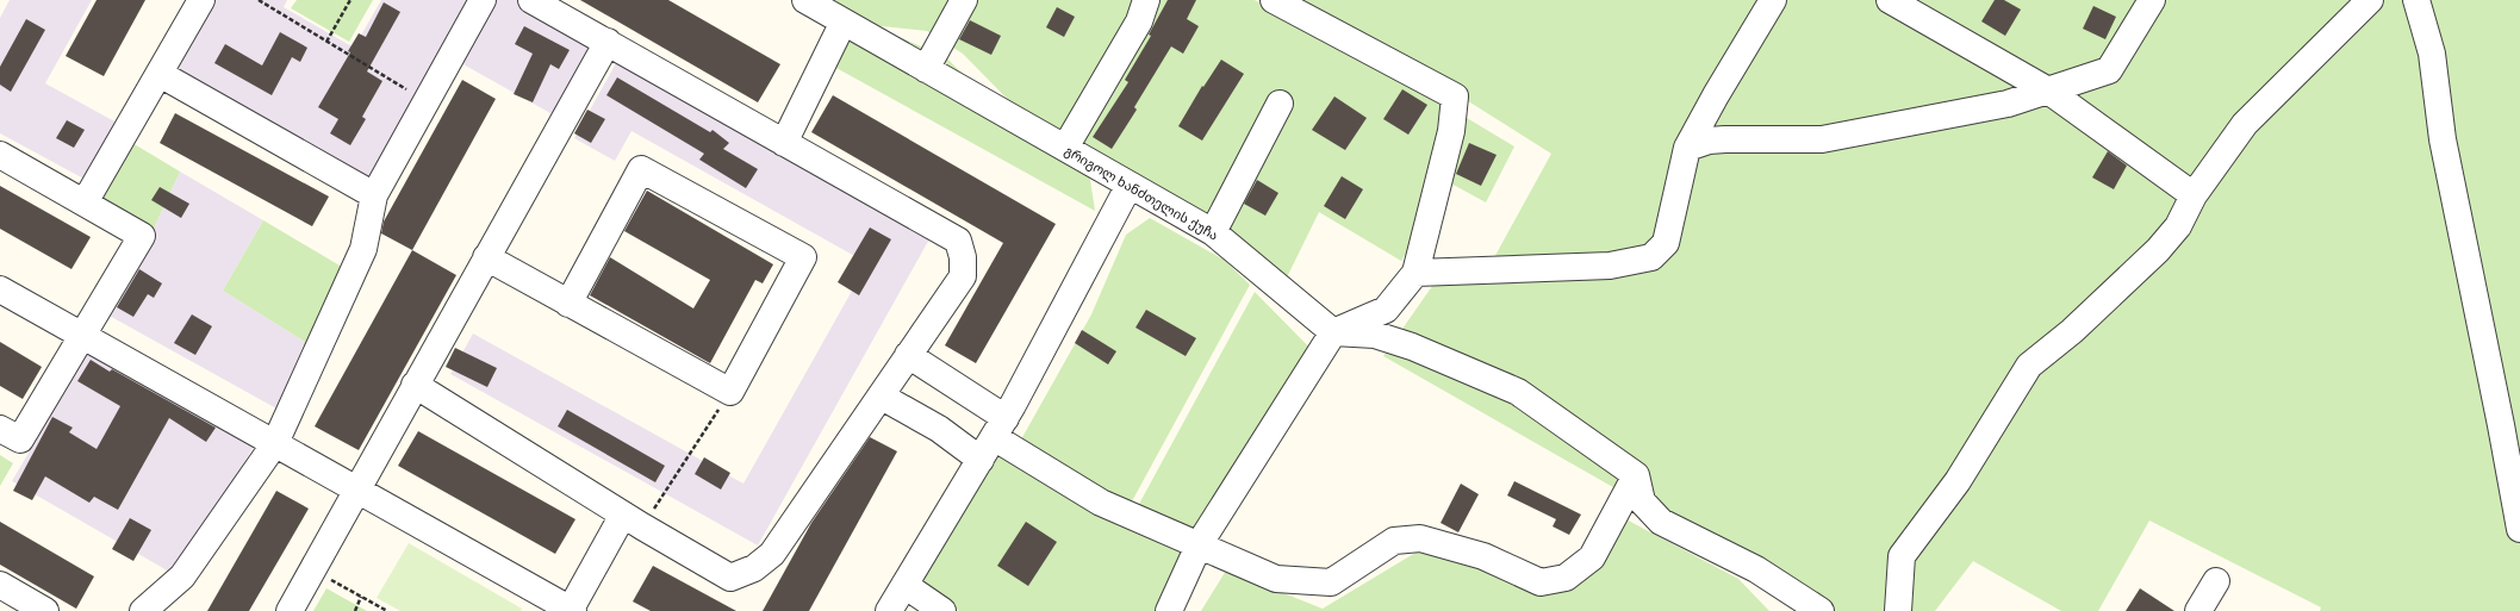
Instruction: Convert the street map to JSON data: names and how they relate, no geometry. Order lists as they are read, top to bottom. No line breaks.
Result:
{"streets":{"street":["გრიგოლ ხანძთელის ქუჩა"]}}
